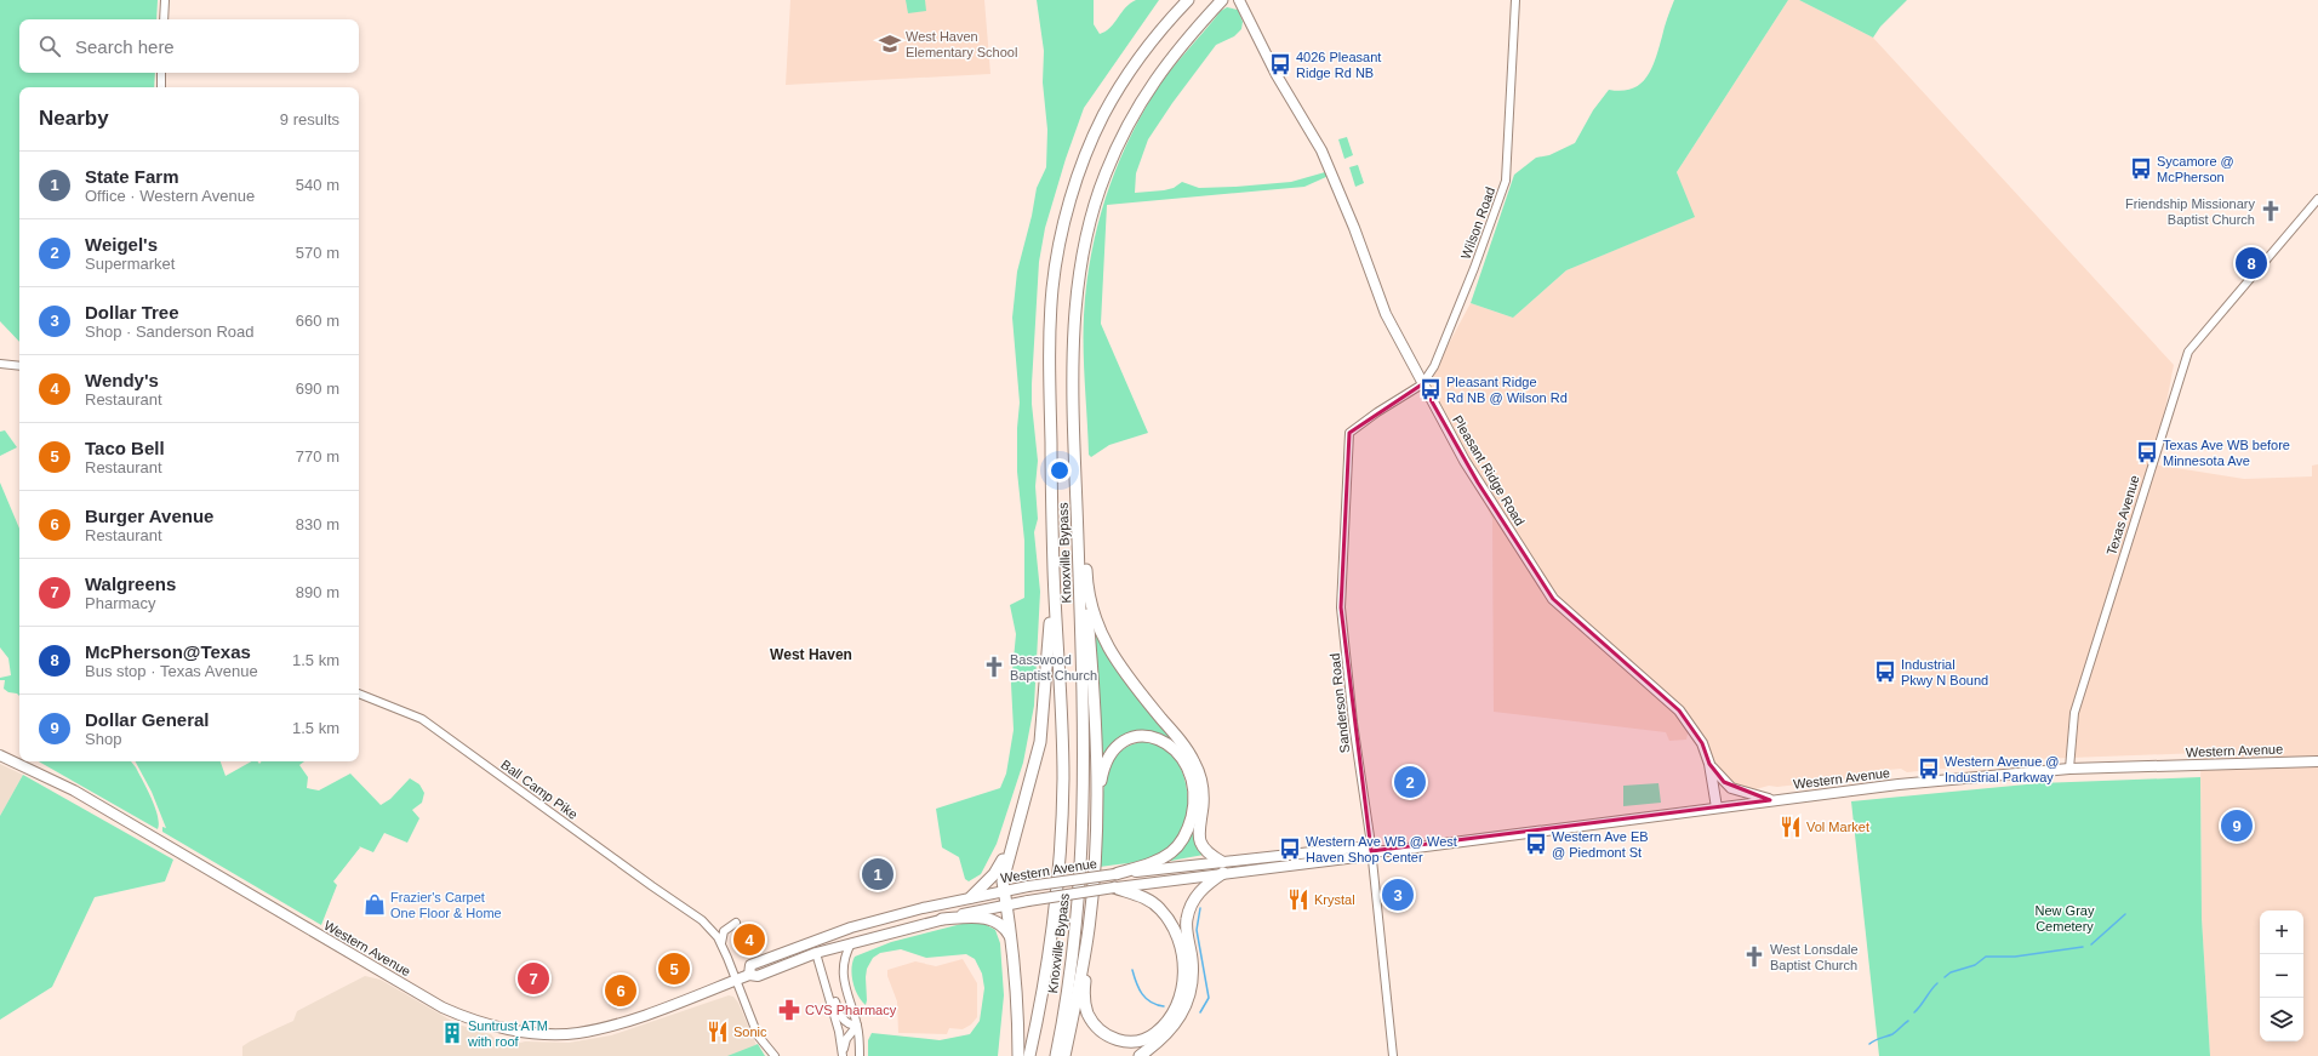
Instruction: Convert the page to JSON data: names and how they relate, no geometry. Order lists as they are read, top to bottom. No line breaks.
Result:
{"streets":{"highway":["Knoxville Bypass"],"main road":["Pleasant Ridge Road","Western Avenue"],"street":["Wilson Road","Texas Avenue","Sanderson Road","Ball Camp Pike"]},"crossings":[["Wilson Road","Pleasant Ridge Road"],["Wilson Road","Sanderson Road"],["Pleasant Ridge Road","Sanderson Road"],["Pleasant Ridge Road","Western Avenue"],["Texas Avenue","Western Avenue"],["Sanderson Road","Western Avenue"],["Western Avenue","Ball Camp Pike"]],"districts":["West Haven"],"parks":["New Gray Cemetery"],"places":{"school or university":["West Haven Elementary School"],"bus stop":["4026 Pleasant Ridge Rd NB","Sycamore @ McPherson","Pleasant Ridge Rd NB @ Wilson Rd","Texas Ave WB before Minnesota Ave","Industrial Pkwy N Bound","Western Avenue @ Industrial Parkway","Western Ave EB @ Piedmont St","Western Ave WB @ West Haven Shop Center"],"church":["Friendship Missionary Baptist Church","Basswood Baptist Church","West Lonsdale Baptist Church"],"restaurant":["Vol Market","Krystal","Sonic"],"shop":["Frazier's Carpet One Floor & Home"],"pharmacy":["CVS Pharmacy"],"building":["Suntrust ATM with roof"]},"page":{"search":"Search here","heading":["Nearby","9 results"],"list":[{"mark":"1","name":"State Farm","note":"Office · Western Avenue","value":"540 m"},{"mark":"2","name":"Weigel's","note":"Supermarket","value":"570 m"},{"mark":"3","name":"Dollar Tree","note":"Shop · Sanderson Road","value":"660 m"},{"mark":"4","name":"Wendy's","note":"Restaurant","value":"690 m"},{"mark":"5","name":"Taco Bell","note":"Restaurant","value":"770 m"},{"mark":"6","name":"Burger Avenue","note":"Restaurant","value":"830 m"},{"mark":"7","name":"Walgreens","note":"Pharmacy","value":"890 m"},{"mark":"8","name":"McPherson@Texas","note":"Bus stop · Texas Avenue","value":"1.5 km"},{"mark":"9","name":"Dollar General","note":"Shop","value":"1.5 km"}],"pins":["8","2","9","1","3","4","5","7","6"],"map_buttons":["+","−"]}}
